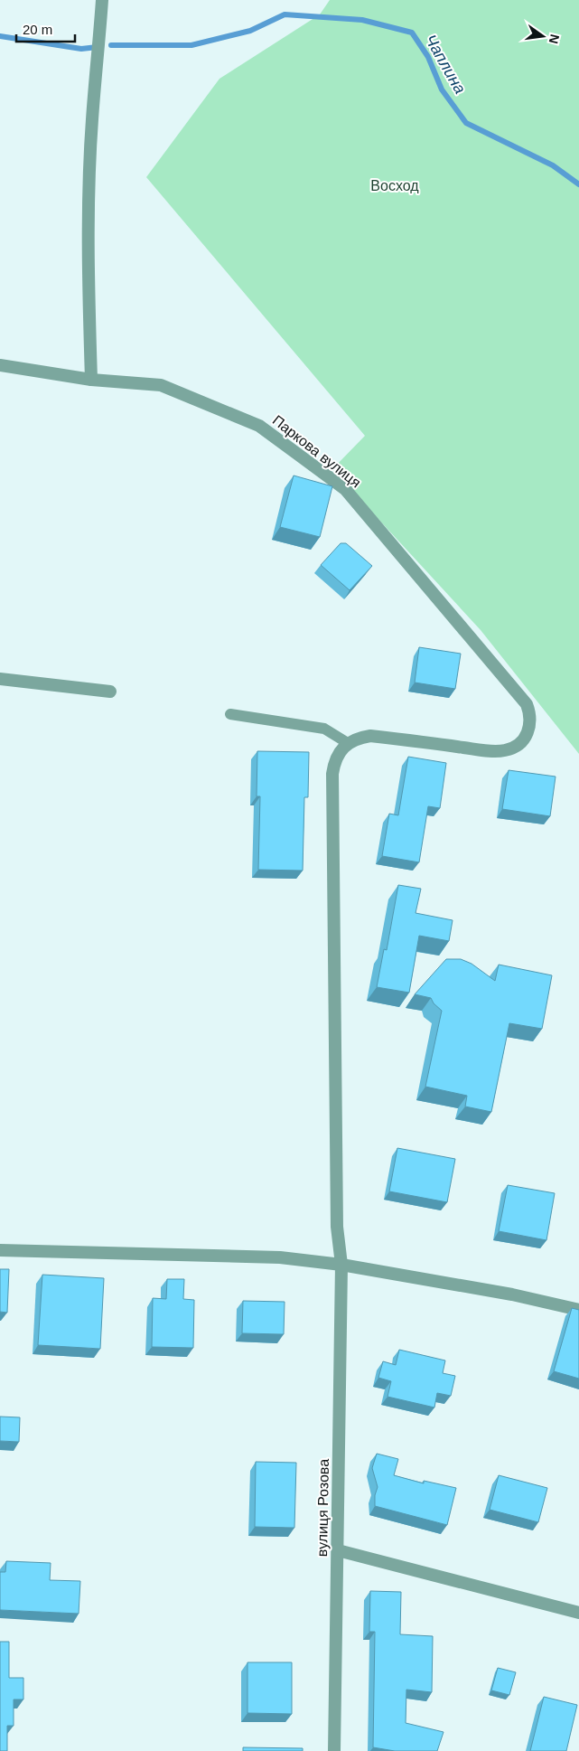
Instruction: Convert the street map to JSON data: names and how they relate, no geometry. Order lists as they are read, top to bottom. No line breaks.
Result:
{"streets":{"street":["Паркова вулиця","вулиця Розова"]},"crossings":[["Паркова вулиця","вулиця Розова"]],"water":["Чаплина"],"parks":["Восход"],"scale_bar":"20 m","north":"right"}
